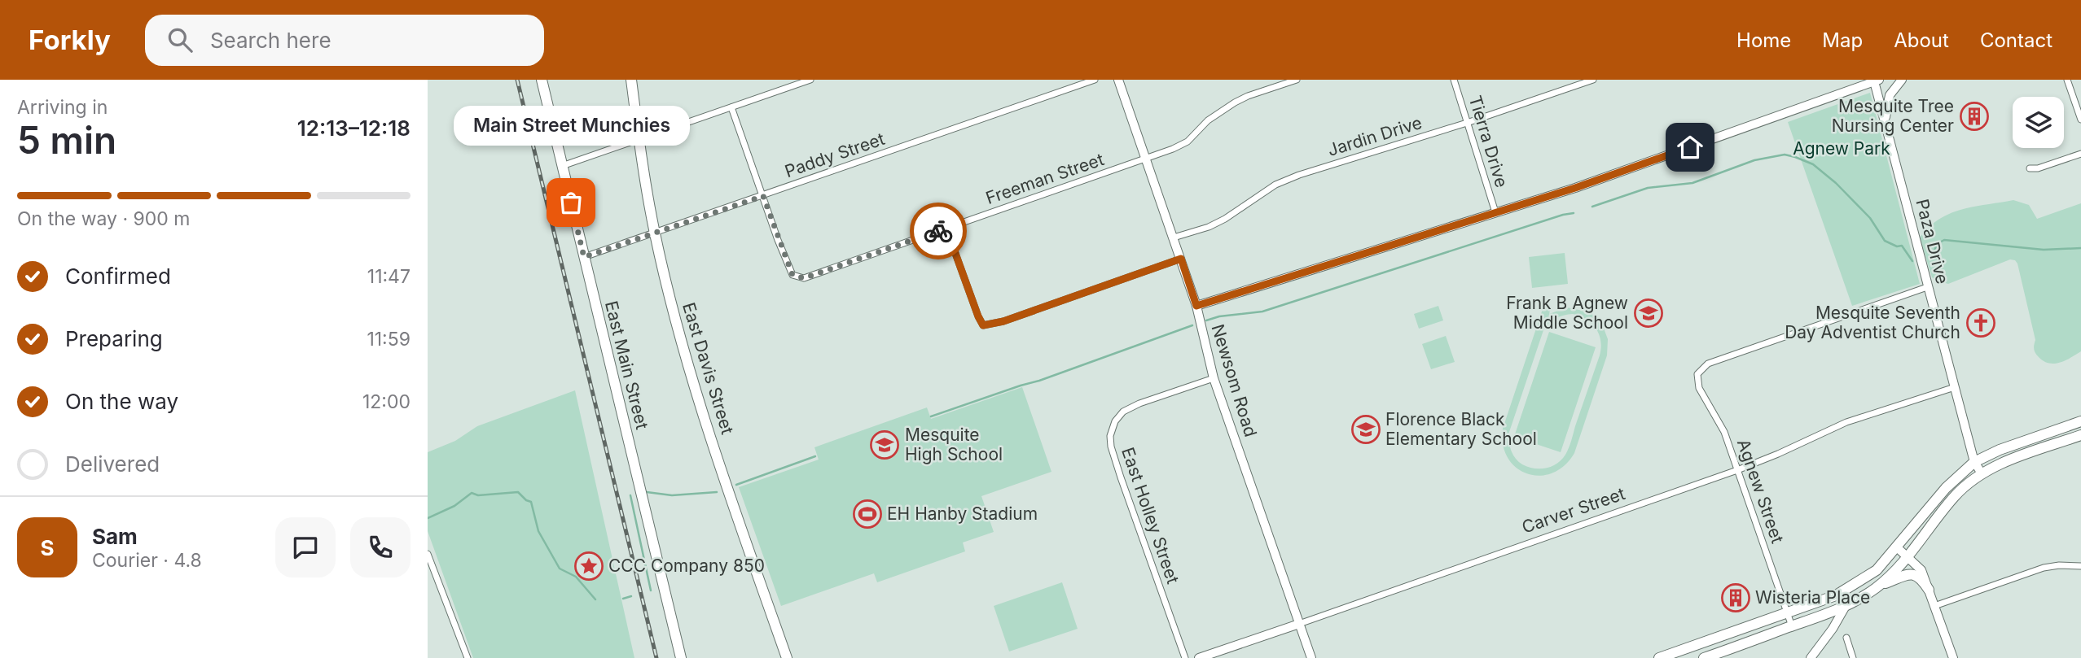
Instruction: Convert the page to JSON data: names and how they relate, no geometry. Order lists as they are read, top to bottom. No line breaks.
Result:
{"streets":{"main road":["East Main Street","East Davis Street"],"street":["Jardin Drive","Tierra Drive","Paddy Street","Freeman Street","Paza Drive","Newsom Road","Agnew Street","Carver Street","East Holley Street"]},"crossings":[["Jardin Drive","Tierra Drive"],["Jardin Drive","Newsom Road"],["Paddy Street","Freeman Street"],["Paddy Street","East Main Street"],["Paddy Street","East Davis Street"],["Freeman Street","Newsom Road"],["Paza Drive","Agnew Street"],["Paza Drive","Carver Street"],["Newsom Road","Carver Street"],["Newsom Road","East Holley Street"],["Agnew Street","Carver Street"]],"parks":["Agnew Park"],"places":{"building":["Mesquite Tree Nursing Center","Wisteria Place"],"other":["Main Street Munchies"],"school or university":["Frank B Agnew Middle School","Florence Black Elementary School","Mesquite High School"],"church":["Mesquite Seventh Day Adventist Church"],"sports":["EH Hanby Stadium"],"place":["CCC Company 850"]},"page":{"header":"Forkly","search":"Search here","nav":["Home","Map","About","Contact"],"heading":["5 min","Arriving in","12:13–12:18"],"panel":["Sam","Courier · 4.8"],"bubble":"Main Street Munchies","bar":"On the way · 900 m","list":[["Confirmed","11:47"],["Preparing","11:59"],["On the way","12:00"],"Delivered"],"round":"S"}}
